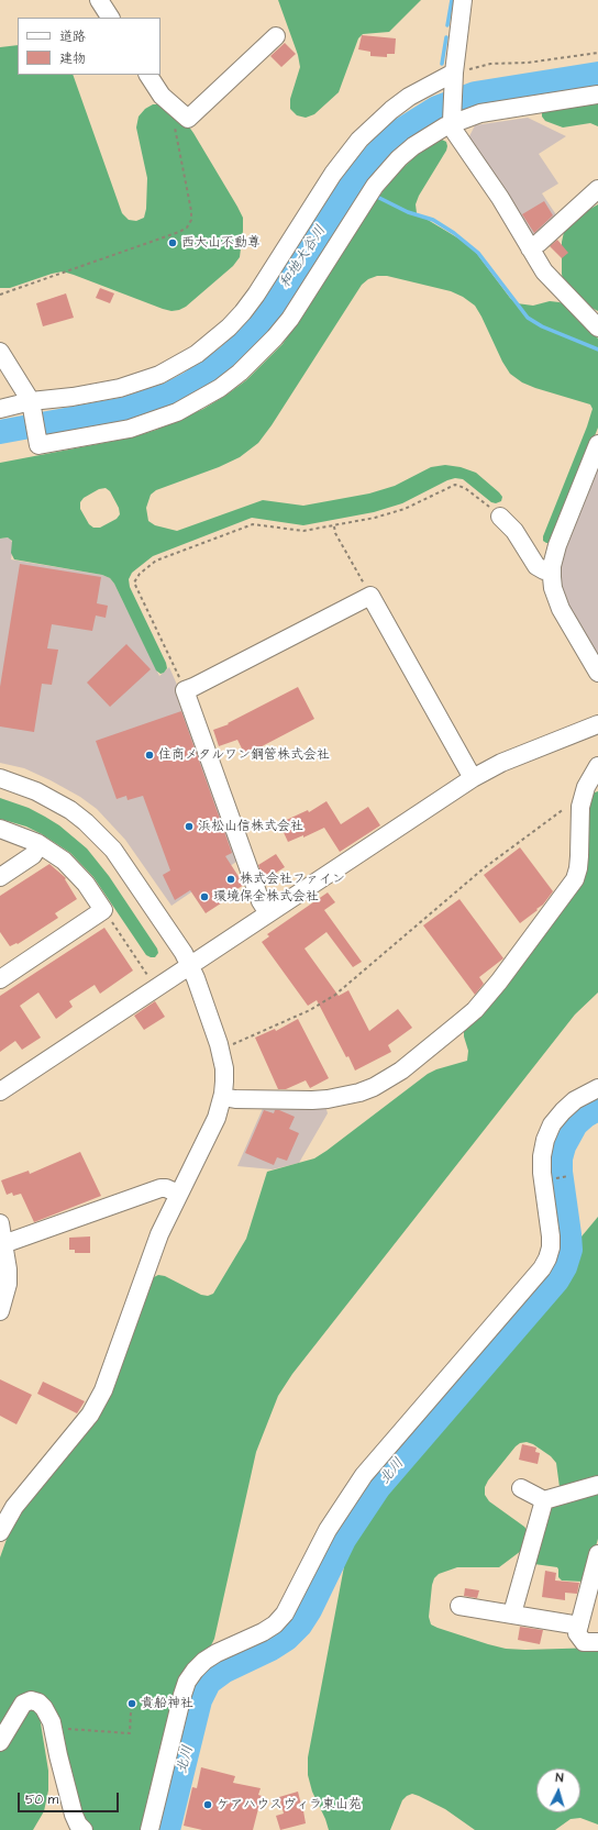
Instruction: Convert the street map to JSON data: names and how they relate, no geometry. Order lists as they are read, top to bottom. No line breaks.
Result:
{"water":["和地大谷川","北川"],"places":["西大山不動尊","住商メタルワン鋼管株式会社","浜松山信株式会社","株式会社ファイン","環境保全株式会社","貴船神社","ケアハウスヴィラ東山苑"],"legend":["道路","建物"],"scale_bar":"50 m","north":"top"}
